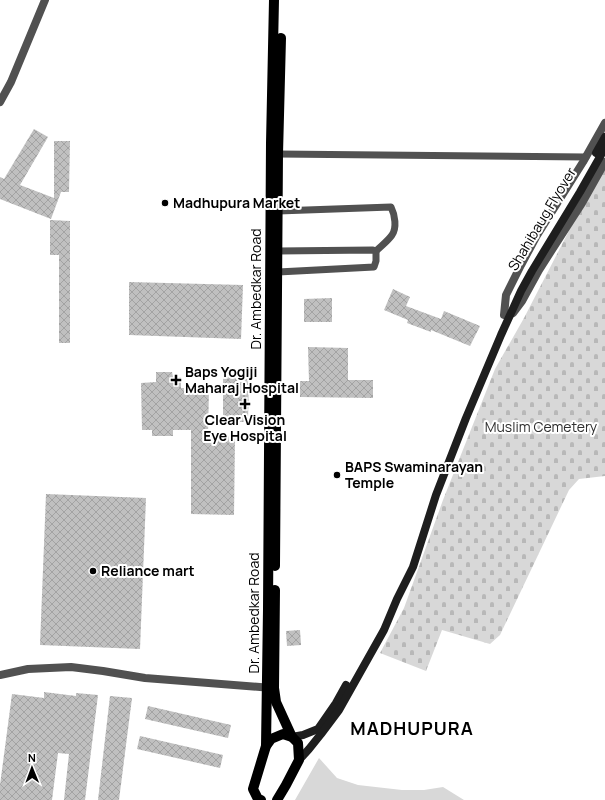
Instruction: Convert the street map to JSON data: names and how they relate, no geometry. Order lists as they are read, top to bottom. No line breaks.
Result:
{"streets":{"main road":["Shahibaug Flyover","Dr. Ambedkar Road"]},"districts":["MADHUPURA"],"parks":["Muslim Cemetery"],"places":{"other":["Madhupura Market","BAPS Swaminarayan Temple","Reliance mart"],"health":["Baps Yogiji Maharaj Hospital","Clear Vision Eye Hospital"]},"north":"top"}
